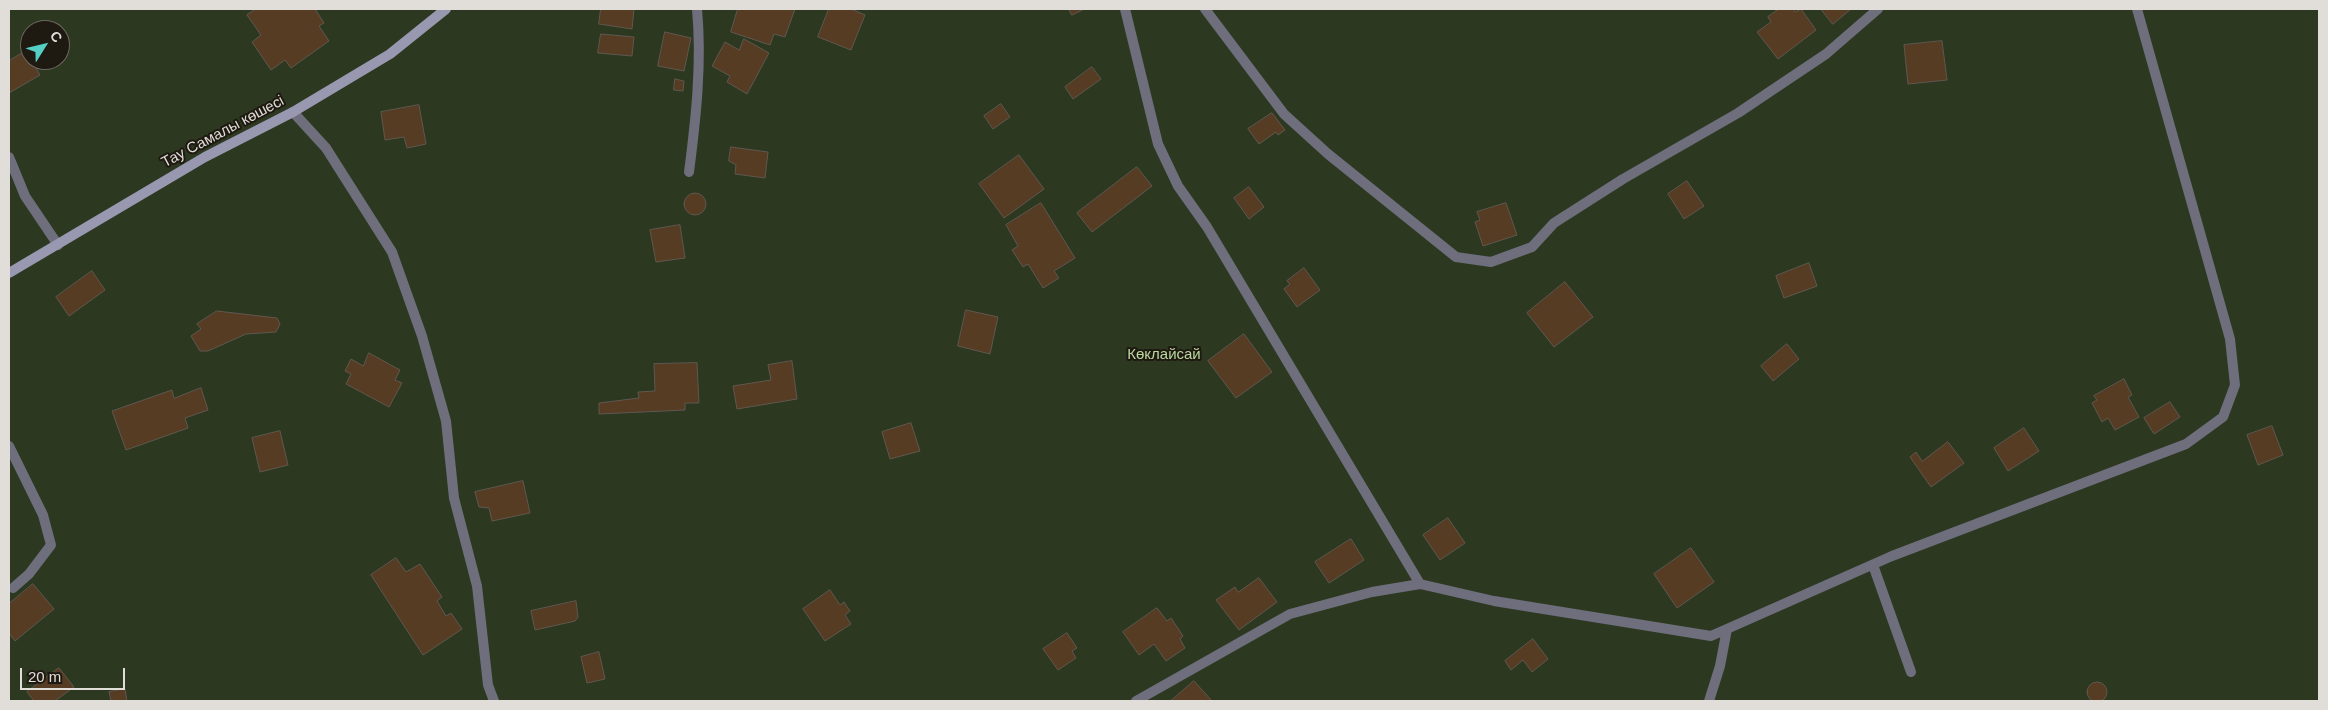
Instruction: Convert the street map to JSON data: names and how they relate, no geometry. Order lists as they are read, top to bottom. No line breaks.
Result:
{"streets":{"street":["Тау Самалы көшесі"]},"parks":["Көклайсай"],"scale_bar":"20 m","north":"top right"}
